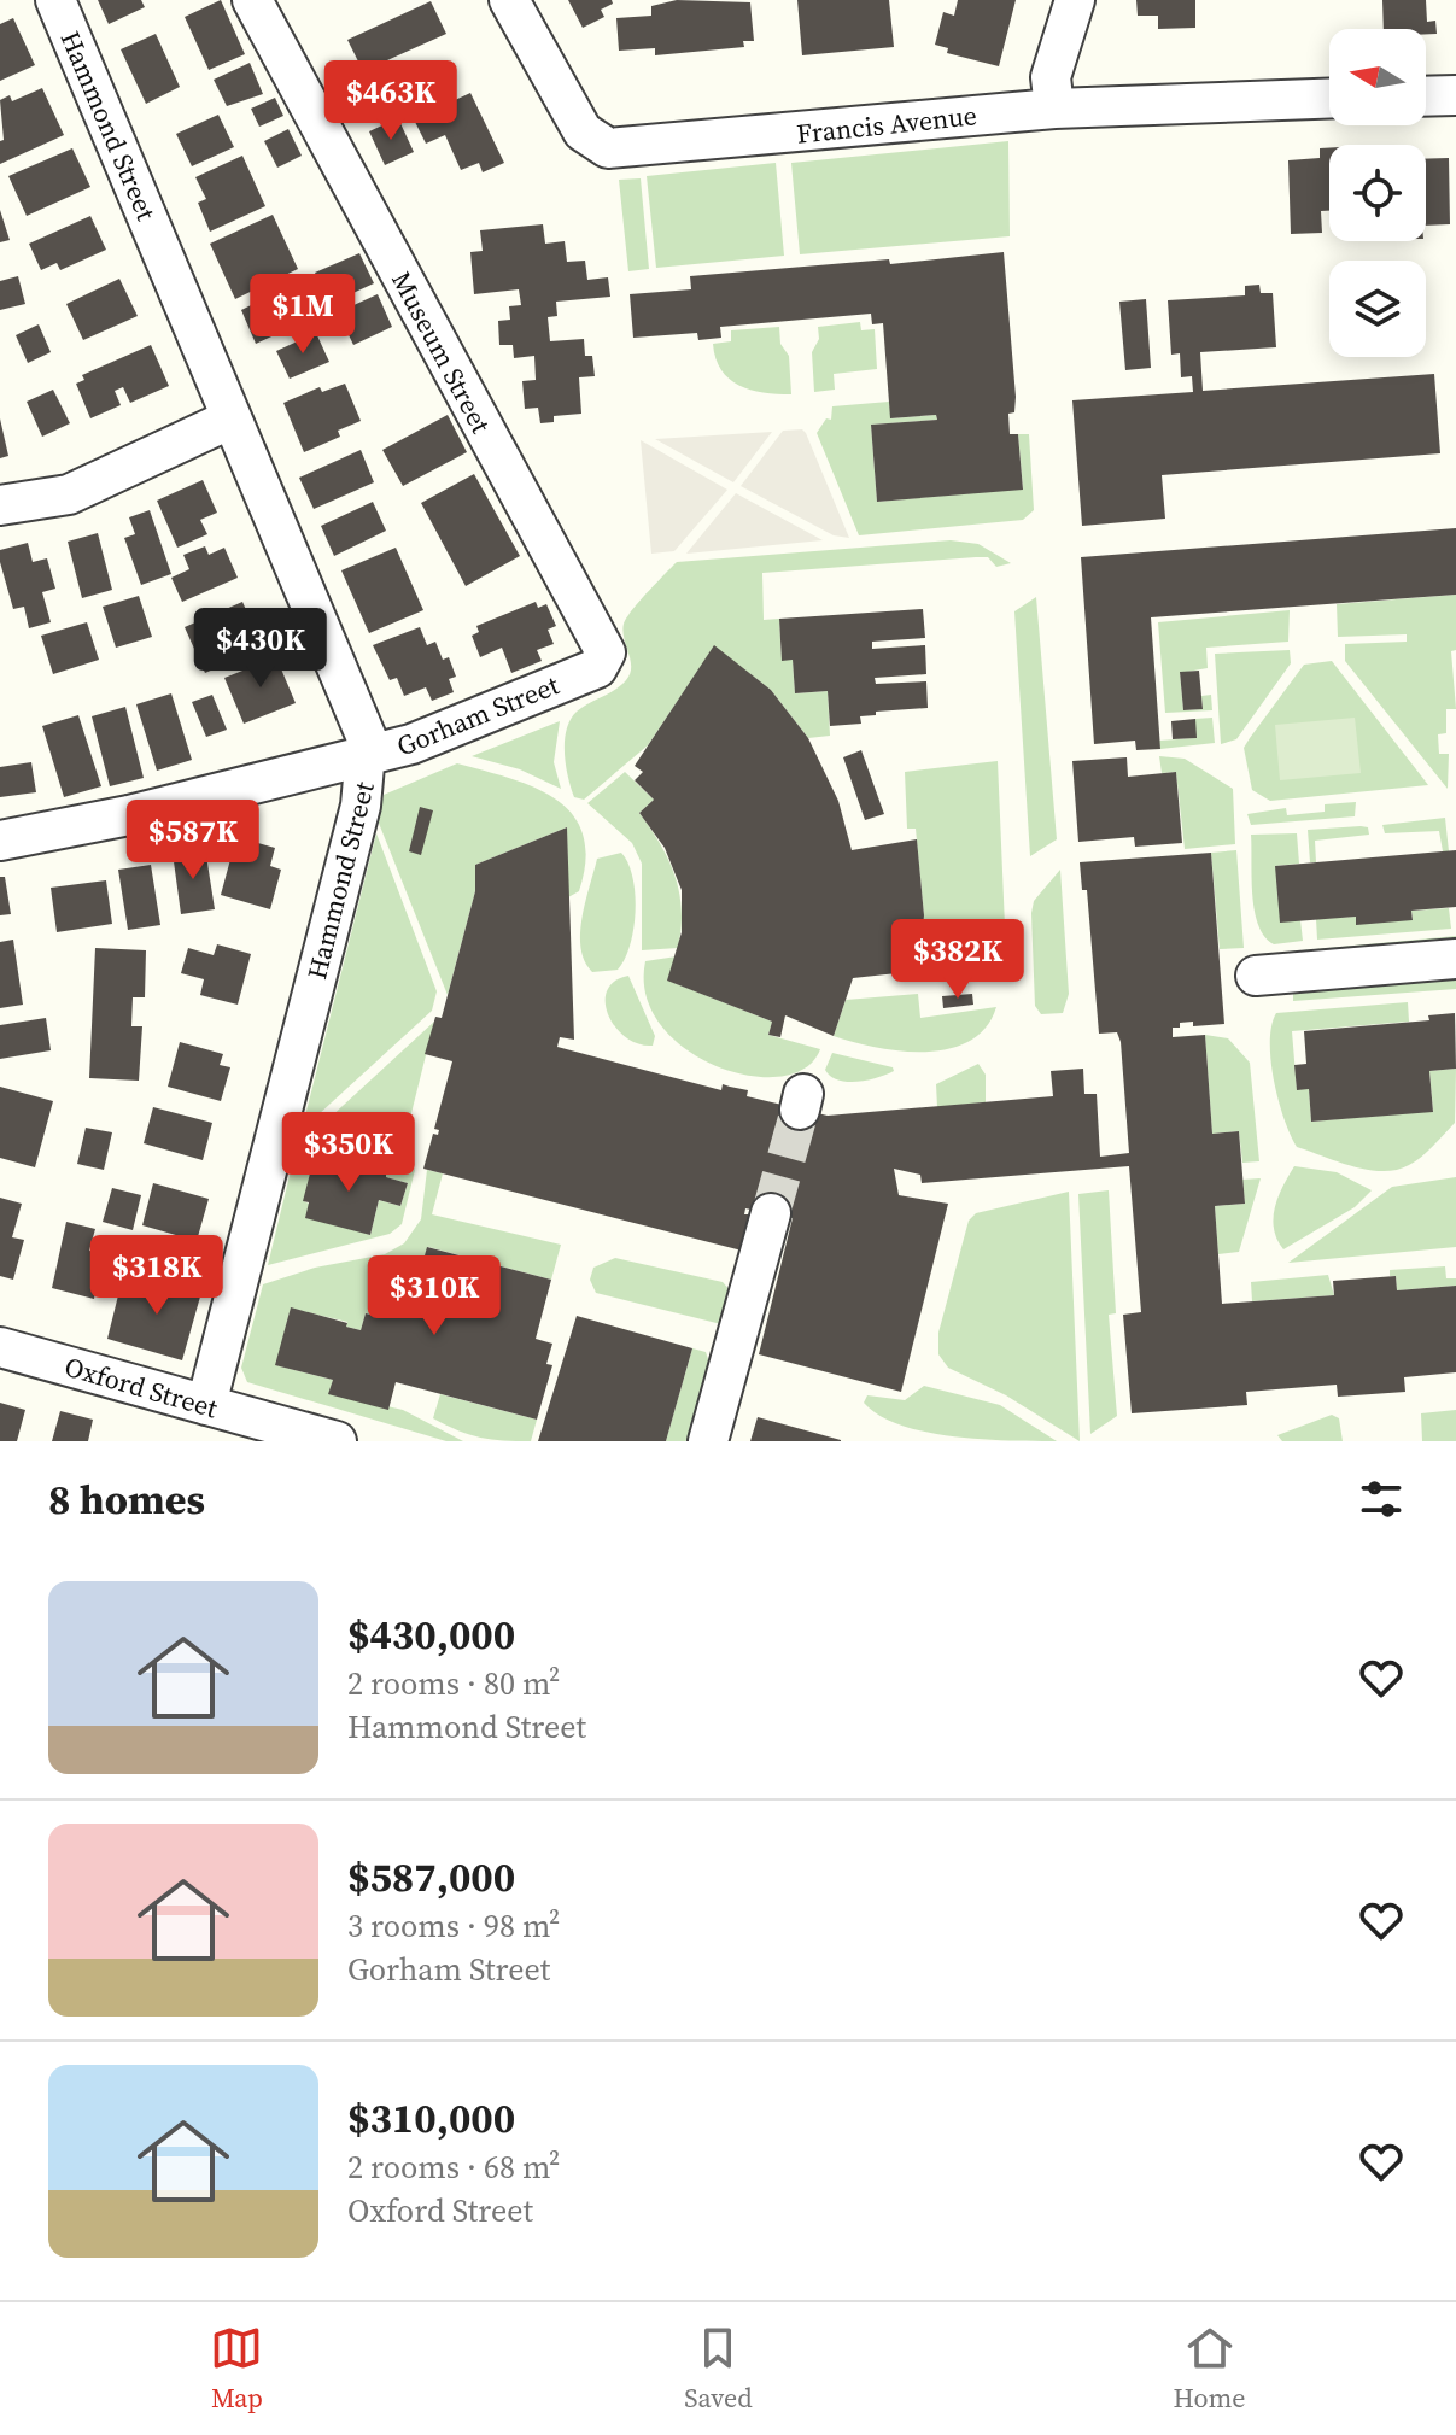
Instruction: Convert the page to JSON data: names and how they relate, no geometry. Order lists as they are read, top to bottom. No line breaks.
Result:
{"streets":{"street":["Francis Avenue","Hammond Street","Museum Street","Gorham Street","Oxford Street"]},"crossings":[["Hammond Street","Gorham Street"],["Hammond Street","Oxford Street"],["Museum Street","Gorham Street"]],"north":"left","page":{"price":["$463K","$1M","$430K","$587K","$382K","$350K","$318K","$310K"],"heading":"8 homes","list":[{"name":"$430,000","note":"2 rooms · 80 m² · Hammond Street"},{"name":"$587,000","note":"3 rooms · 98 m² · Gorham Street"},{"name":"$310,000","note":"2 rooms · 68 m² · Oxford Street"}],"tabs":["Map","Saved","Home"]}}
